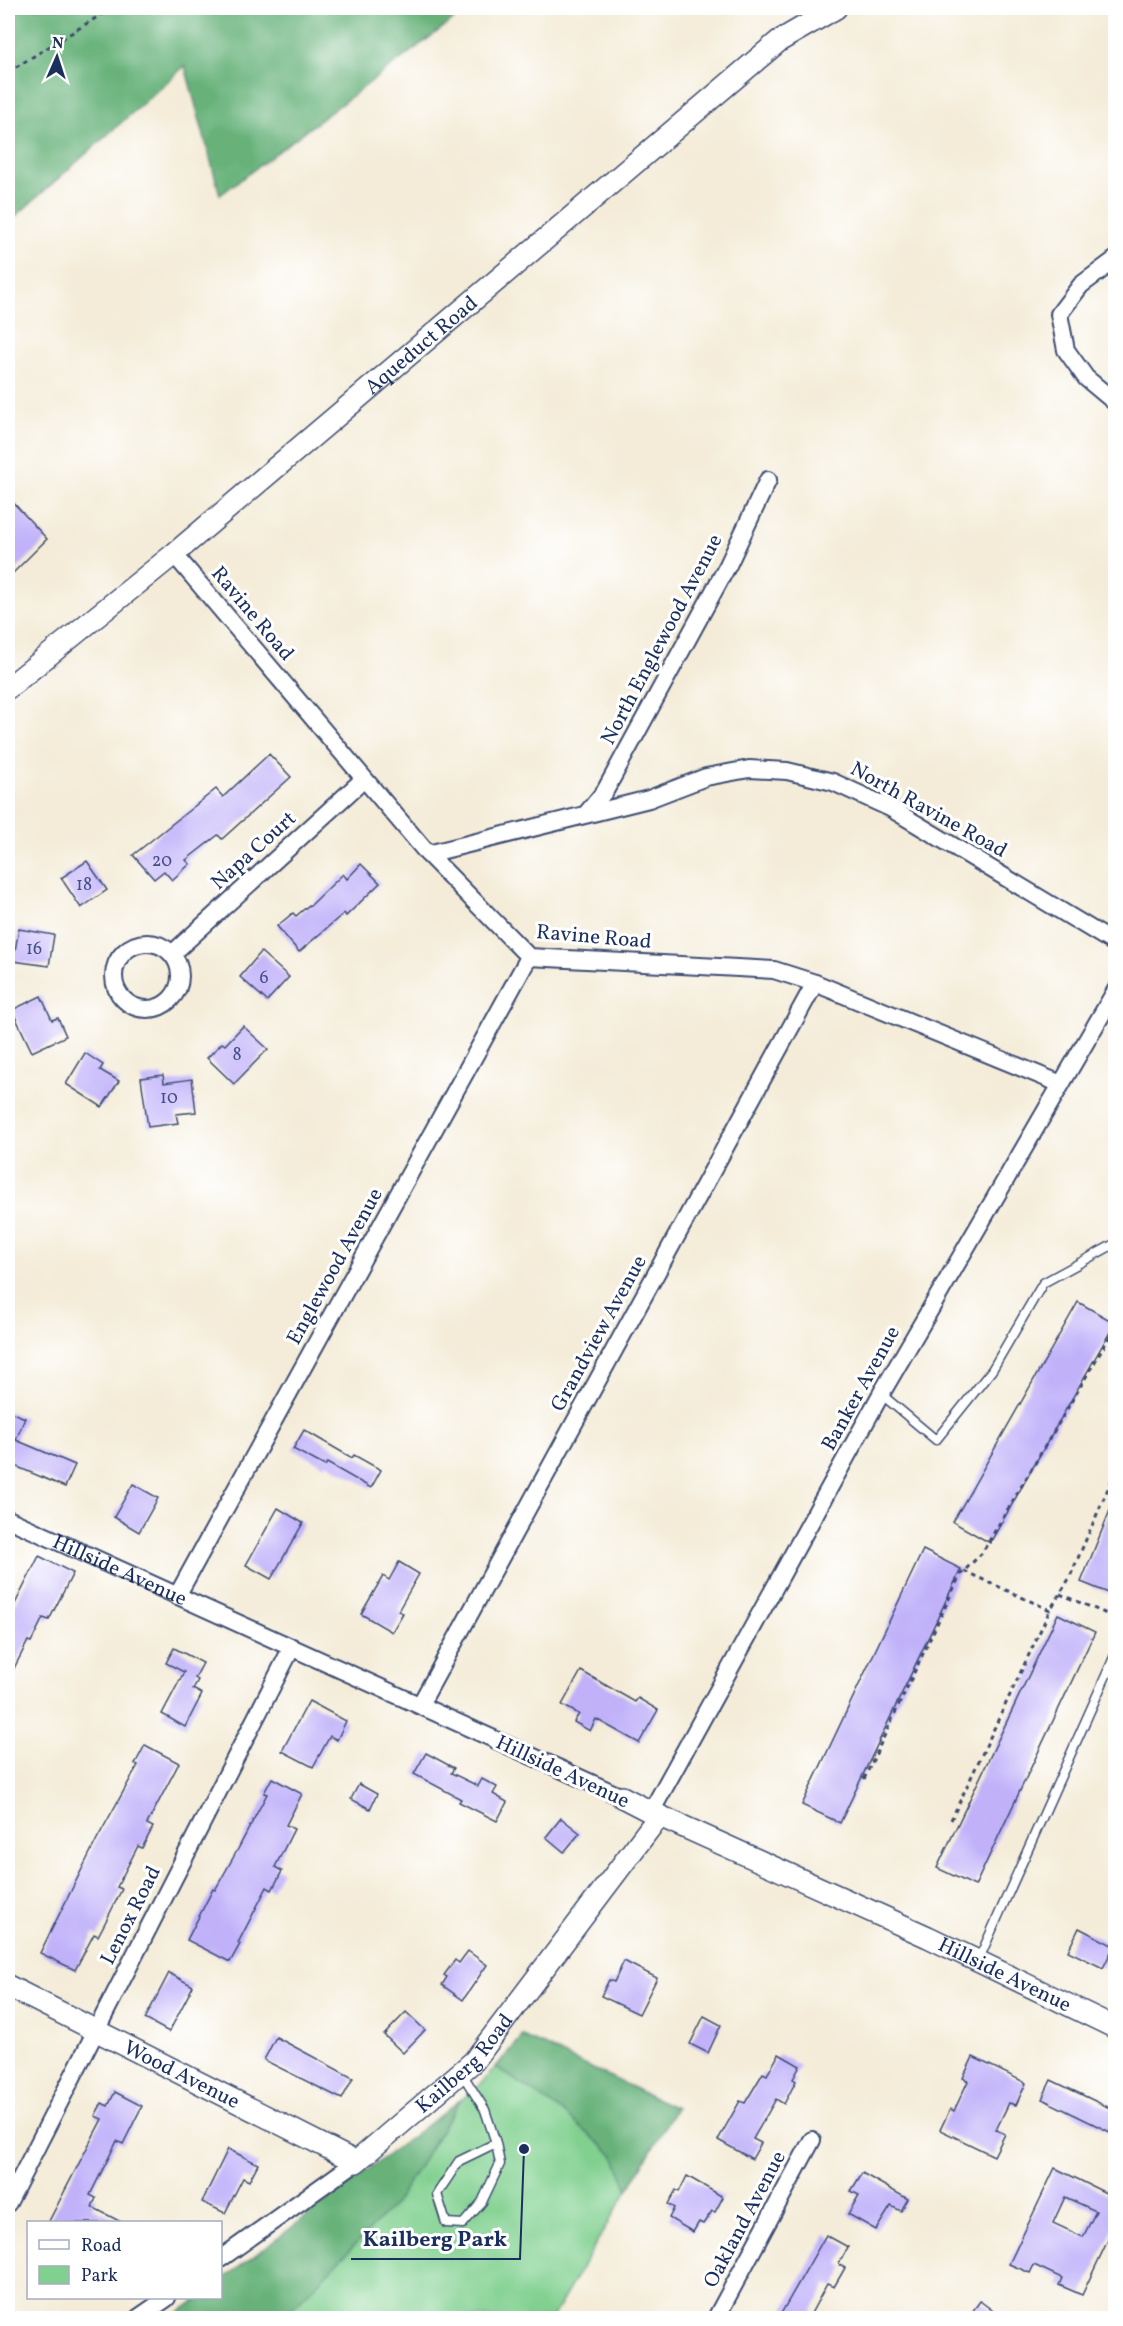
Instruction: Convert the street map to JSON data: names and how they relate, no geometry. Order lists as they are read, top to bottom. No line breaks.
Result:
{"streets":{"street":["Aqueduct Road","Ravine Road","North Englewood Avenue","North Ravine Road","Napa Court","Englewood Avenue","Grandview Avenue","Banker Avenue","Hillside Avenue","Lenox Road","Kailberg Road","Wood Avenue","Oakland Avenue"]},"crossings":[["Aqueduct Road","Ravine Road"],["Ravine Road","North Ravine Road"],["Ravine Road","Napa Court"],["Ravine Road","Englewood Avenue"],["Ravine Road","Grandview Avenue"],["Ravine Road","Banker Avenue"],["North Englewood Avenue","North Ravine Road"],["Englewood Avenue","Hillside Avenue"],["Grandview Avenue","Hillside Avenue"],["Banker Avenue","Hillside Avenue"],["Banker Avenue","Kailberg Road"],["Hillside Avenue","Lenox Road"],["Hillside Avenue","Kailberg Road"],["Lenox Road","Wood Avenue"],["Kailberg Road","Wood Avenue"]],"places":["Kailberg Park"],"house_numbers":["20","18","16","6","8","10"],"legend":["Road","Park"],"north":"top"}
